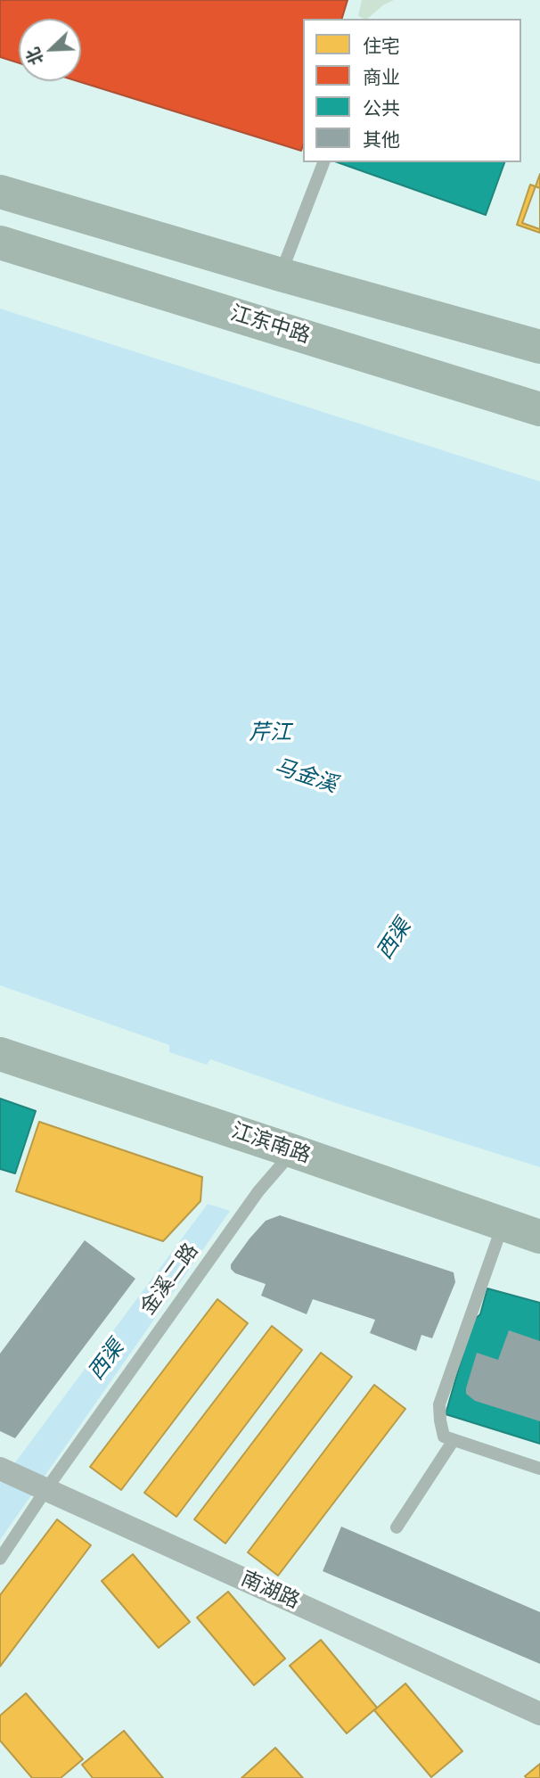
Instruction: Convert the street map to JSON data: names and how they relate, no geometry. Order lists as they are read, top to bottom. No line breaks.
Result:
{"streets":{"main road":["江东中路","江滨南路"],"street":["南湖路"],"lane":["金溪二路"]},"crossings":[["江滨南路","金溪二路"],["金溪二路","南湖路"]],"water":["芹江","马金溪","西渠"],"legend":["住宅","商业","公共","其他"],"north":"bottom left"}
